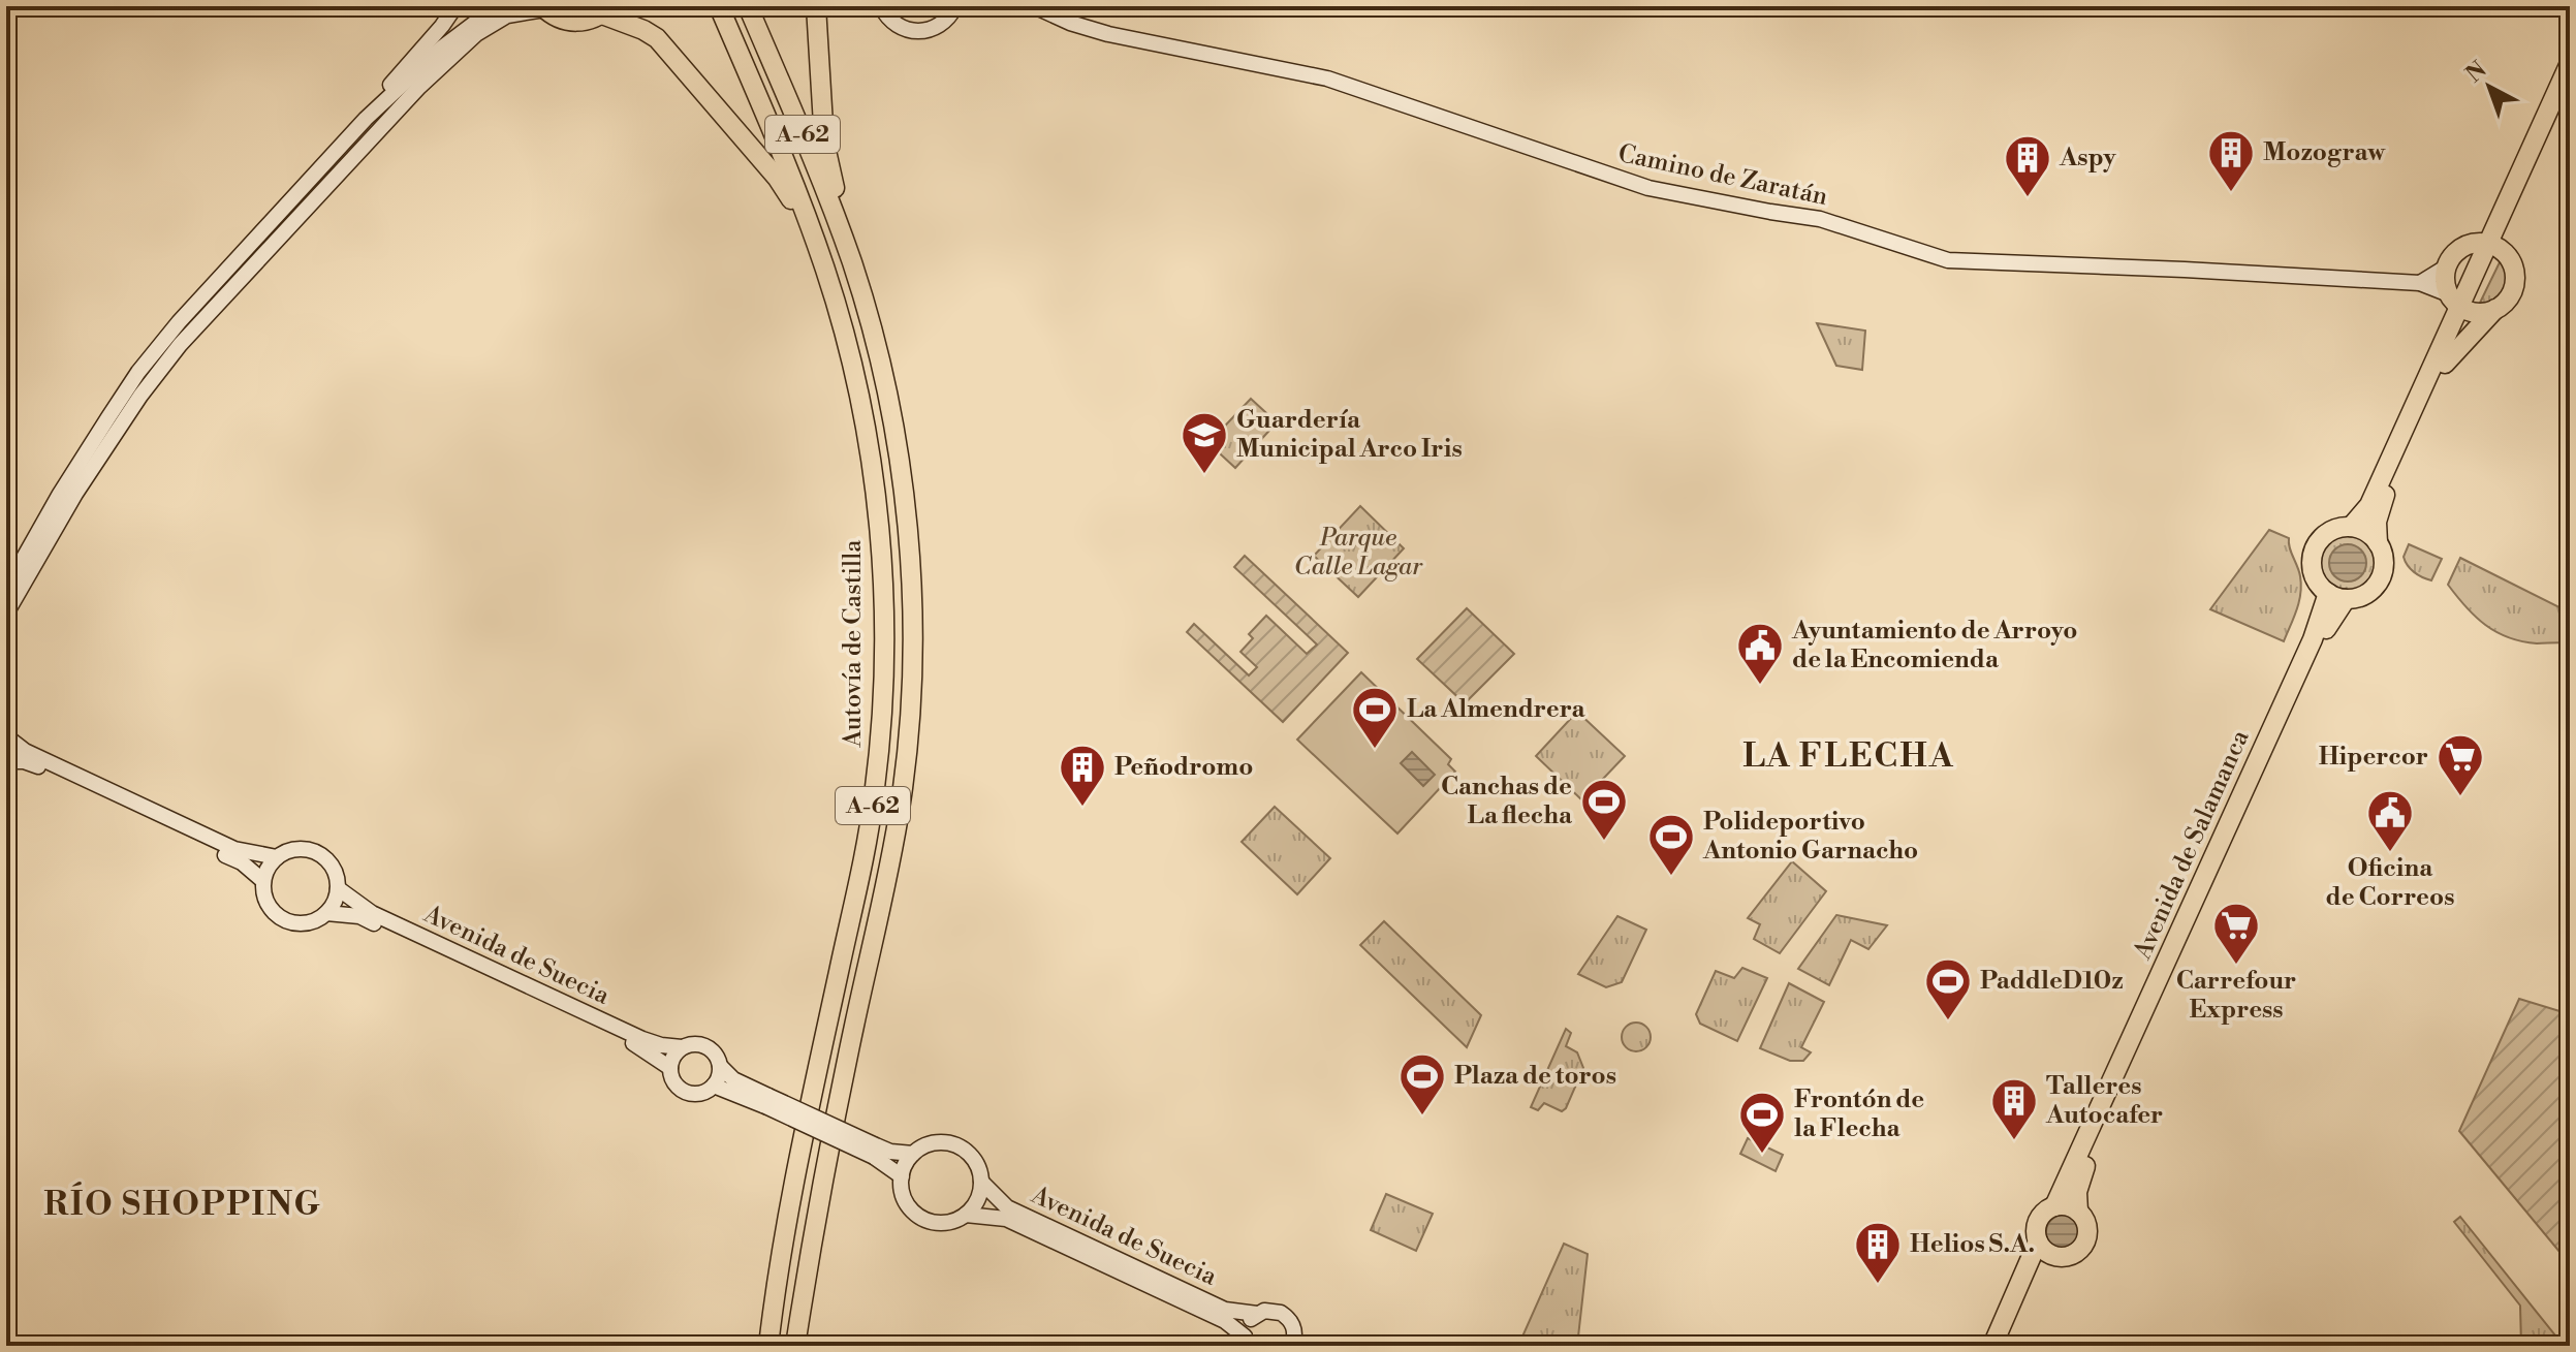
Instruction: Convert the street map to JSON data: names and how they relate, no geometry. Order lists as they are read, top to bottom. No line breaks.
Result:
{"streets":{"highway":["A-62","Autovía de Castilla","Avenida de Salamanca"],"street":["Camino de Zaratán","Avenida de Suecia"]},"districts":["LA FLECHA","RÍO SHOPPING"],"parks":["Parque Calle Lagar"],"places":{"building":["Mozograw","Aspy","Peñodromo","Talleres Autocafer","Helios S.A."],"school or university":["Guardería Municipal Arco Iris"],"public building":["Ayuntamiento de Arroyo de la Encomienda","Oficina de Correos"],"sports":["La Almendrera","Canchas de La flecha","Polideportivo Antonio Garnacho","PaddleD10z","Plaza de toros","Frontón de la Flecha"],"supermarket":["Hipercor","Carrefour Express"]},"north":"top left"}
